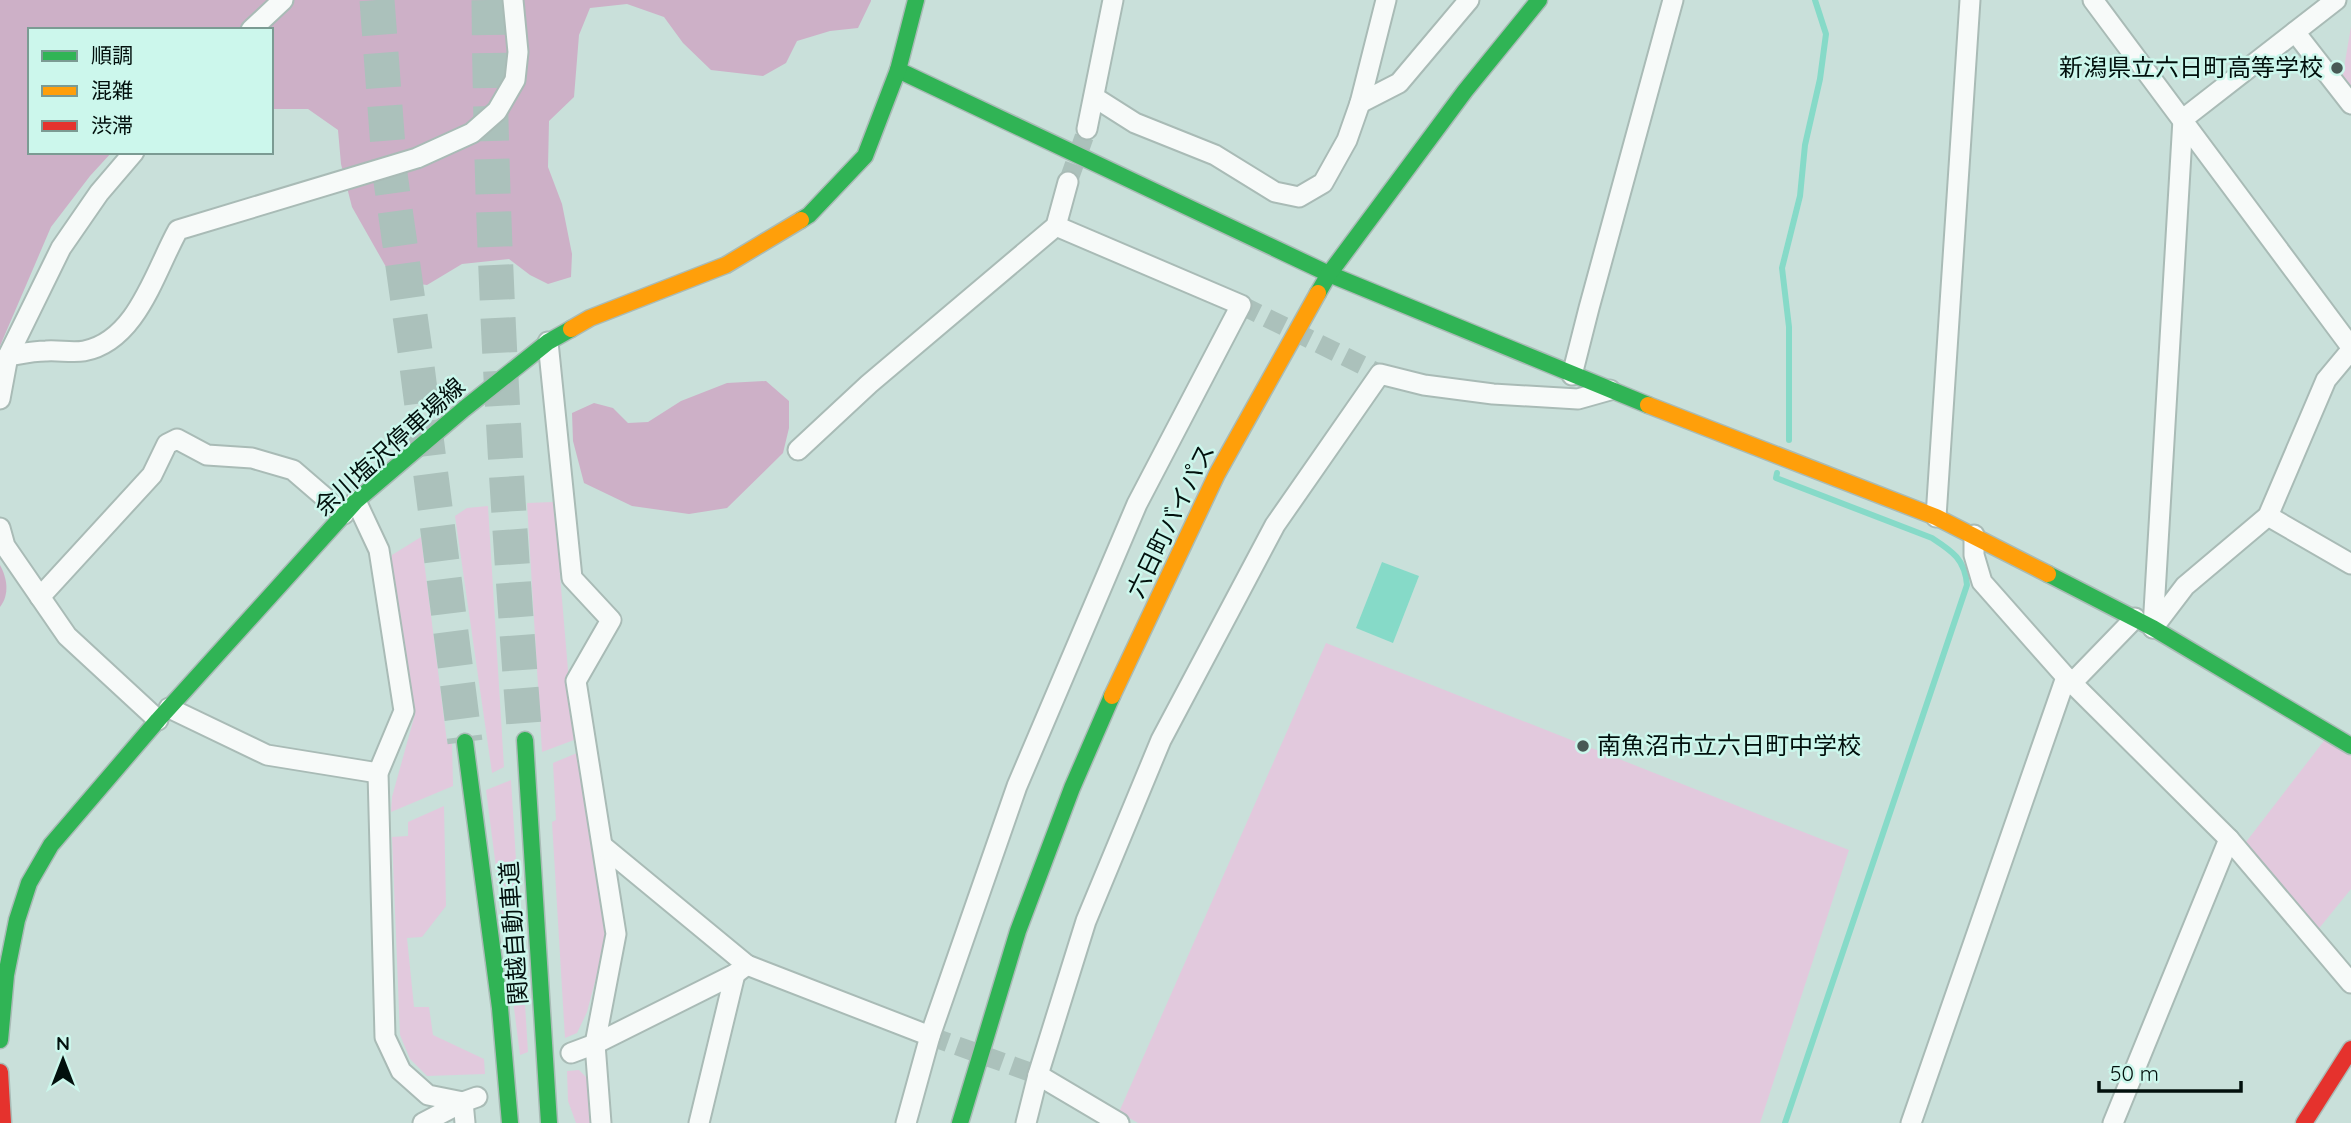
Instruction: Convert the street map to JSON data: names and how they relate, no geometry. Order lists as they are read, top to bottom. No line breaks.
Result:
{"streets":{"main road":["余川塩沢停車場線","六日町バイパス","関越自動車道"]},"places":["新潟県立六日町高等学校","南魚沼市立六日町中学校"],"legend":["順調","混雑","渋滞"],"scale_bar":"50 m","north":"top"}
